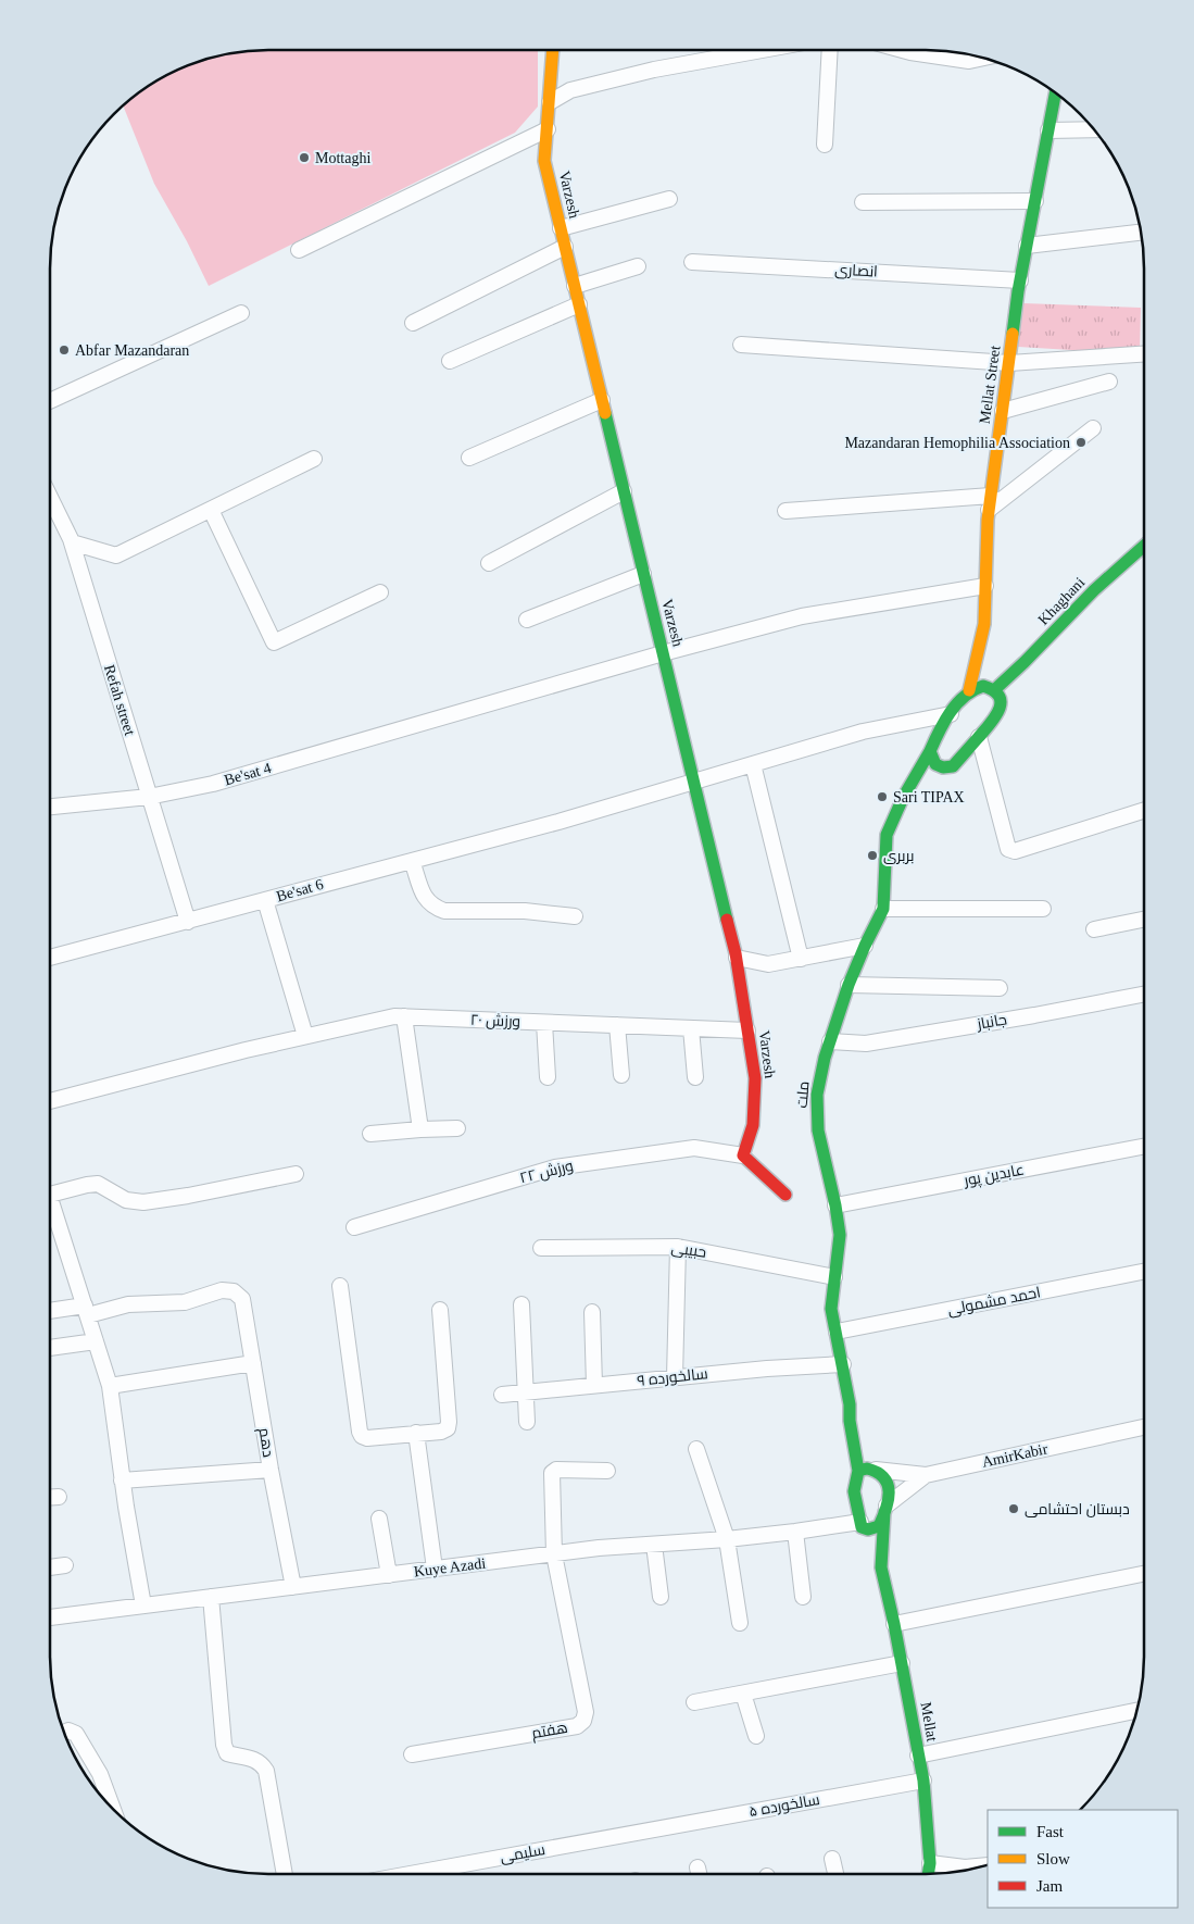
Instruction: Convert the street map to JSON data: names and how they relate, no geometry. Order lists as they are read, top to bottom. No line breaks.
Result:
{"streets":{"main road":["Varzesh","Mellat Street","Khaghani","ملت","Mellat"],"street":["انصاری","Refah street","Be'sat 4","Be'sat 6","ورزش ۲۰","جانباز","ورزش ۲۲","عابدین پور","حبیبی","احمد مشمولی","سالخورده ۹","دهم","AmirKabir","Kuye Azadi","هفتم","سالخورده ۵","سلیمی"]},"crossings":[["Varzesh","Be'sat 4"],["Varzesh","Be'sat 6"],["Varzesh","ورزش ۲۰"],["Varzesh","ورزش ۲۲"],["انصاری","Mellat Street"],["Mellat Street","Be'sat 4"],["Mellat Street","ملت"],["Refah street","Be'sat 4"],["Refah street","Be'sat 6"],["Be'sat 6","ملت"],["جانباز","ملت"],["ملت","عابدین پور"],["ملت","حبیبی"],["ملت","احمد مشمولی"],["ملت","سالخورده ۹"],["دهم","Kuye Azadi"],["Kuye Azadi","هفتم"],["Mellat","سالخورده ۵"],["سالخورده ۵","سلیمی"]],"places":["Mottaghi","Abfar Mazandaran","Mazandaran Hemophilia Association","Sari TIPAX","بربری","دبستان احتشامی"],"legend":["Fast","Slow","Jam"]}
